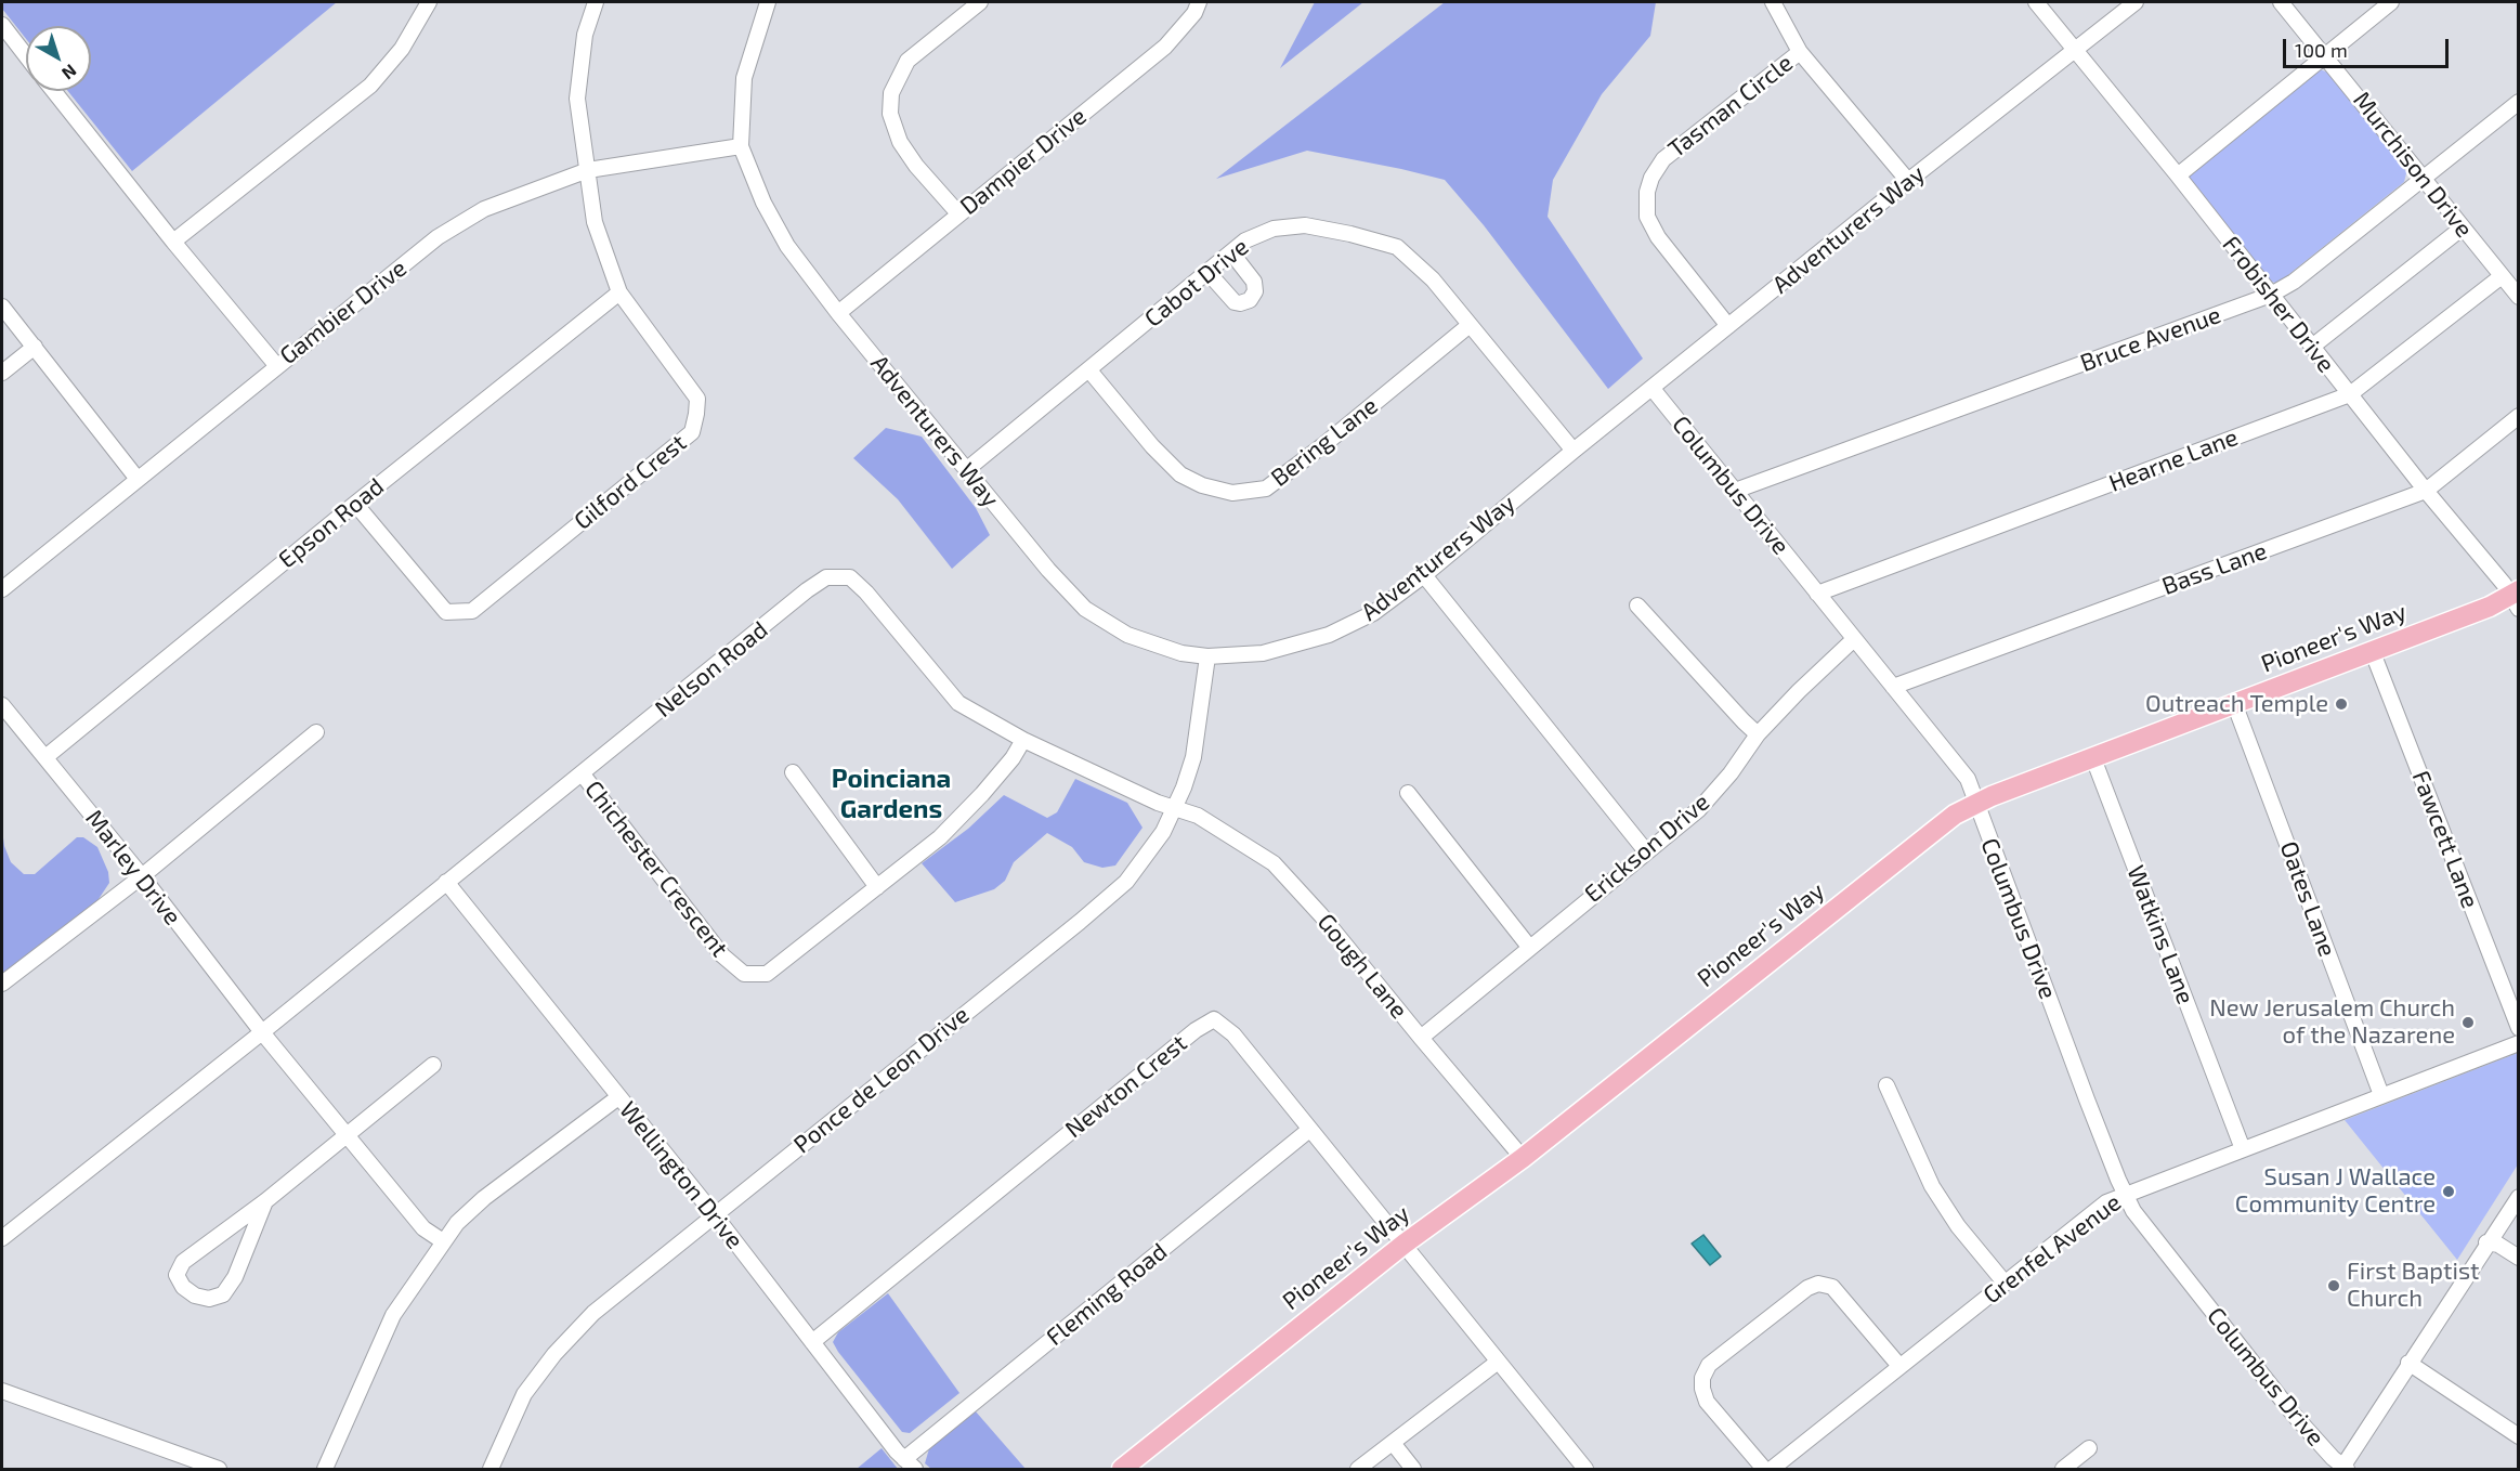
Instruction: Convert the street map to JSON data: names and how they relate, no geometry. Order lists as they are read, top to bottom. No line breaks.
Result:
{"streets":{"main road":["Pioneer's Way"],"street":["Tasman Circle","Dampier Drive","Murchison Drive","Adventurers Way","Cabot Drive","Frobisher Drive","Gambier Drive","Bruce Avenue","Bering Lane","Hearne Lane","Gilford Crest","Columbus Drive","Epson Road","Bass Lane","Nelson Road","Fawcett Lane","Erickson Drive","Marley Drive","Chichester Crescent","Oates Lane","Watkins Lane","Gough Lane","Ponce de Leon Drive","Newton Crest","Wellington Drive","Grenfel Avenue","Fleming Road"]},"crossings":[["Tasman Circle","Adventurers Way"],["Dampier Drive","Adventurers Way"],["Murchison Drive","Bruce Avenue"],["Murchison Drive","Hearne Lane"],["Adventurers Way","Cabot Drive"],["Adventurers Way","Frobisher Drive"],["Adventurers Way","Gambier Drive"],["Adventurers Way","Columbus Drive"],["Adventurers Way","Ponce de Leon Drive"],["Cabot Drive","Bering Lane"],["Frobisher Drive","Bruce Avenue"],["Frobisher Drive","Hearne Lane"],["Frobisher Drive","Bass Lane"],["Frobisher Drive","Pioneer's Way"],["Gambier Drive","Gilford Crest"],["Bruce Avenue","Columbus Drive"],["Hearne Lane","Columbus Drive"],["Gilford Crest","Epson Road"],["Columbus Drive","Bass Lane"],["Columbus Drive","Pioneer's Way"],["Columbus Drive","Erickson Drive"],["Columbus Drive","Grenfel Avenue"],["Epson Road","Marley Drive"],["Pioneer's Way","Fawcett Lane"],["Pioneer's Way","Oates Lane"],["Pioneer's Way","Watkins Lane"],["Pioneer's Way","Gough Lane"],["Pioneer's Way","Newton Crest"],["Nelson Road","Marley Drive"],["Nelson Road","Chichester Crescent"],["Nelson Road","Gough Lane"],["Nelson Road","Ponce de Leon Drive"],["Nelson Road","Wellington Drive"],["Erickson Drive","Gough Lane"],["Oates Lane","Grenfel Avenue"],["Watkins Lane","Grenfel Avenue"],["Gough Lane","Ponce de Leon Drive"],["Ponce de Leon Drive","Wellington Drive"],["Newton Crest","Wellington Drive"],["Newton Crest","Fleming Road"],["Wellington Drive","Fleming Road"]],"districts":["Poinciana Gardens"],"places":["Outreach Temple","New Jerusalem Church of the Nazarene","Susan J Wallace Community Centre","First Baptist Church"],"scale_bar":"100 m","north":"bottom right"}
